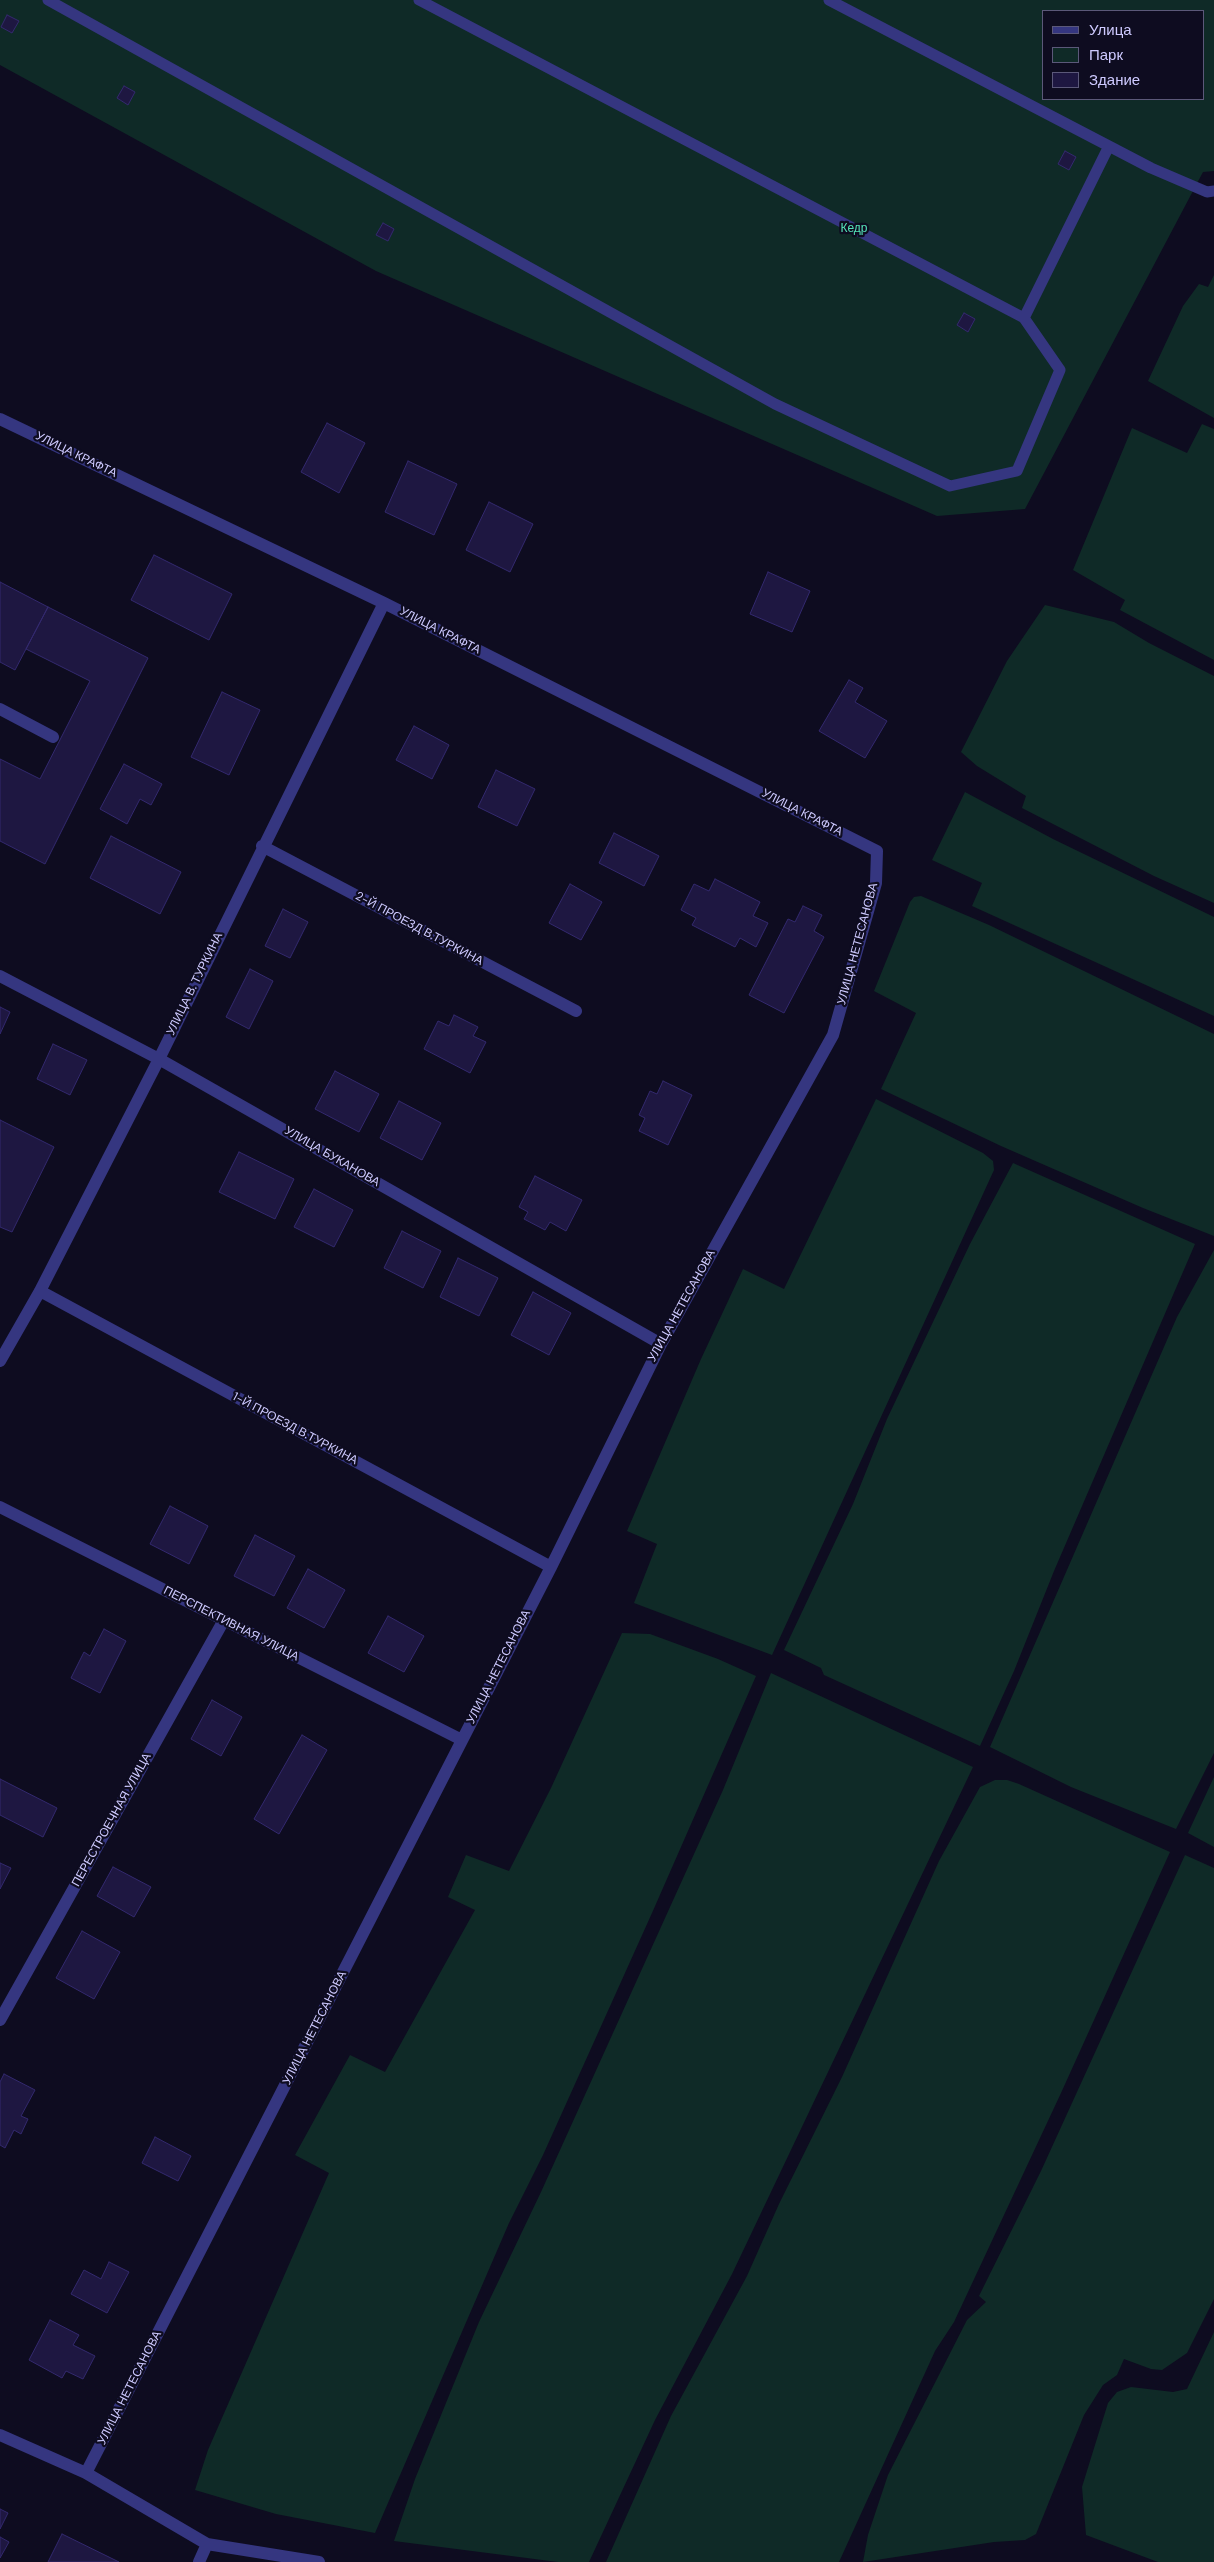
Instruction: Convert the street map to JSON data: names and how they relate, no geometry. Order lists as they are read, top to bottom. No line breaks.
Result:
{"streets":{"street":["УЛИЦА КРАФТА","2-Й ПРОЕЗД В.ТУРКИНА","УЛИЦА НЕТЕСАНОВА","УЛИЦА В. ТУРКИНА","УЛИЦА БУКАНОВА","1-Й ПРОЕЗД В.ТУРКИНА","ПЕРСПЕКТИВНАЯ УЛИЦА","ПЕРЕСТРОЕЧНАЯ УЛИЦА"]},"crossings":[["УЛИЦА КРАФТА","УЛИЦА НЕТЕСАНОВА"],["УЛИЦА КРАФТА","УЛИЦА В. ТУРКИНА"],["2-Й ПРОЕЗД В.ТУРКИНА","УЛИЦА В. ТУРКИНА"],["УЛИЦА НЕТЕСАНОВА","УЛИЦА БУКАНОВА"],["УЛИЦА НЕТЕСАНОВА","1-Й ПРОЕЗД В.ТУРКИНА"],["УЛИЦА НЕТЕСАНОВА","ПЕРСПЕКТИВНАЯ УЛИЦА"],["УЛИЦА В. ТУРКИНА","УЛИЦА БУКАНОВА"],["УЛИЦА В. ТУРКИНА","1-Й ПРОЕЗД В.ТУРКИНА"],["ПЕРСПЕКТИВНАЯ УЛИЦА","ПЕРЕСТРОЕЧНАЯ УЛИЦА"]],"parks":["Кедр"],"legend":["Улица","Парк","Здание"]}
